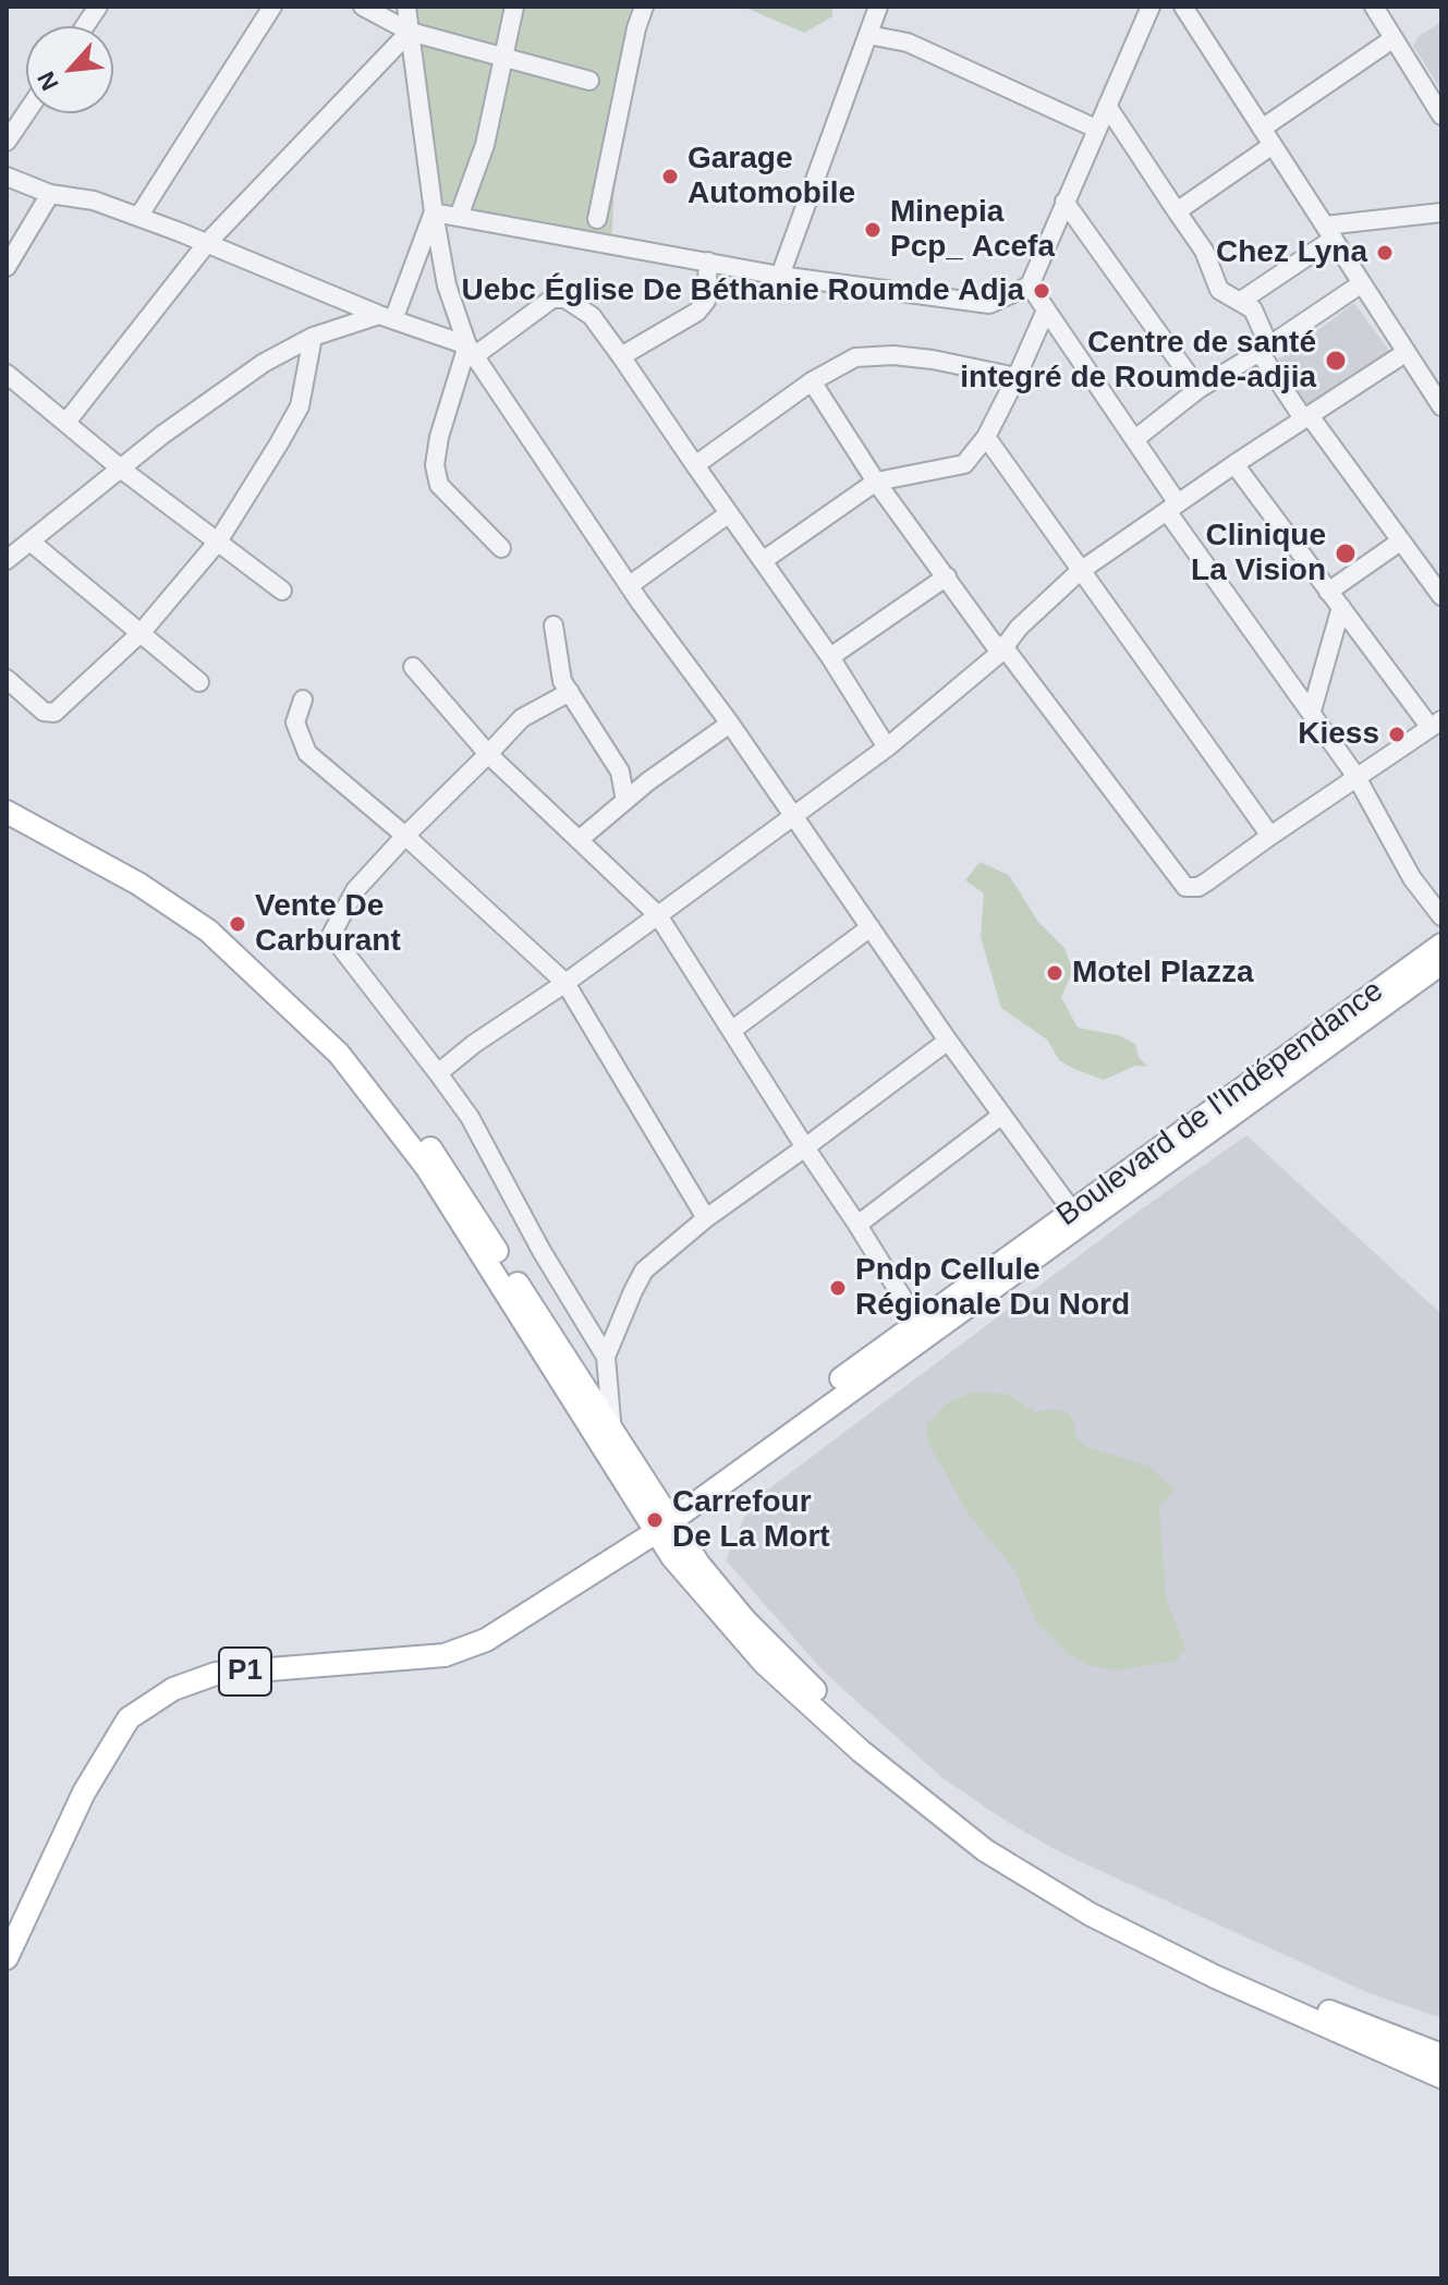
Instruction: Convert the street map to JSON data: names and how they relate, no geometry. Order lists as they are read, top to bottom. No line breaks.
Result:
{"streets":{"main road":["Boulevard de l'Indépendance","P1"]},"crossings":[["Boulevard de l'Indépendance","P1"]],"places":["Garage Automobile","Minepia Pcp_ Acefa","Chez Lyna","Uebc Église De Béthanie Roumde Adja","Centre de santé integré de Roumde-adjia","Clinique La Vision","Kiess","Vente De Carburant","Motel Plazza","Pndp Cellule Régionale Du Nord","Carrefour De La Mort"],"north":"bottom left"}
